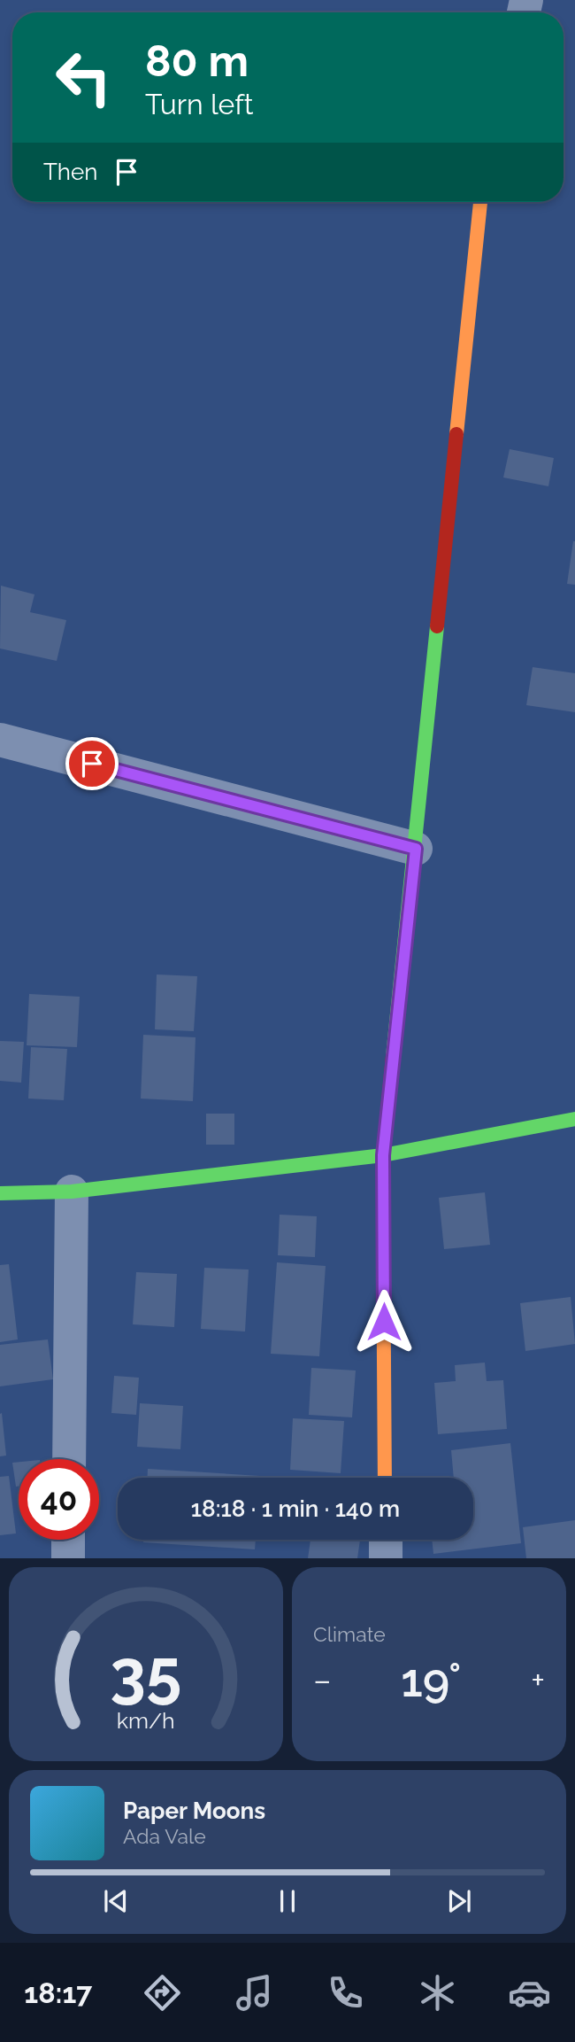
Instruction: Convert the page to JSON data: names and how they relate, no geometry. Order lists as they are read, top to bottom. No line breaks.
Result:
{"page":{"turn":["80 m","Turn left"],"then":"Then","limit":"40","trip":"18:18 · 1 min · 140 m","tile":"Climate","heat":["−","19°","+"],"song":["Paper Moons","Ada Vale"],"tabs":"18:17","gauge":["35","km/h"]}}
